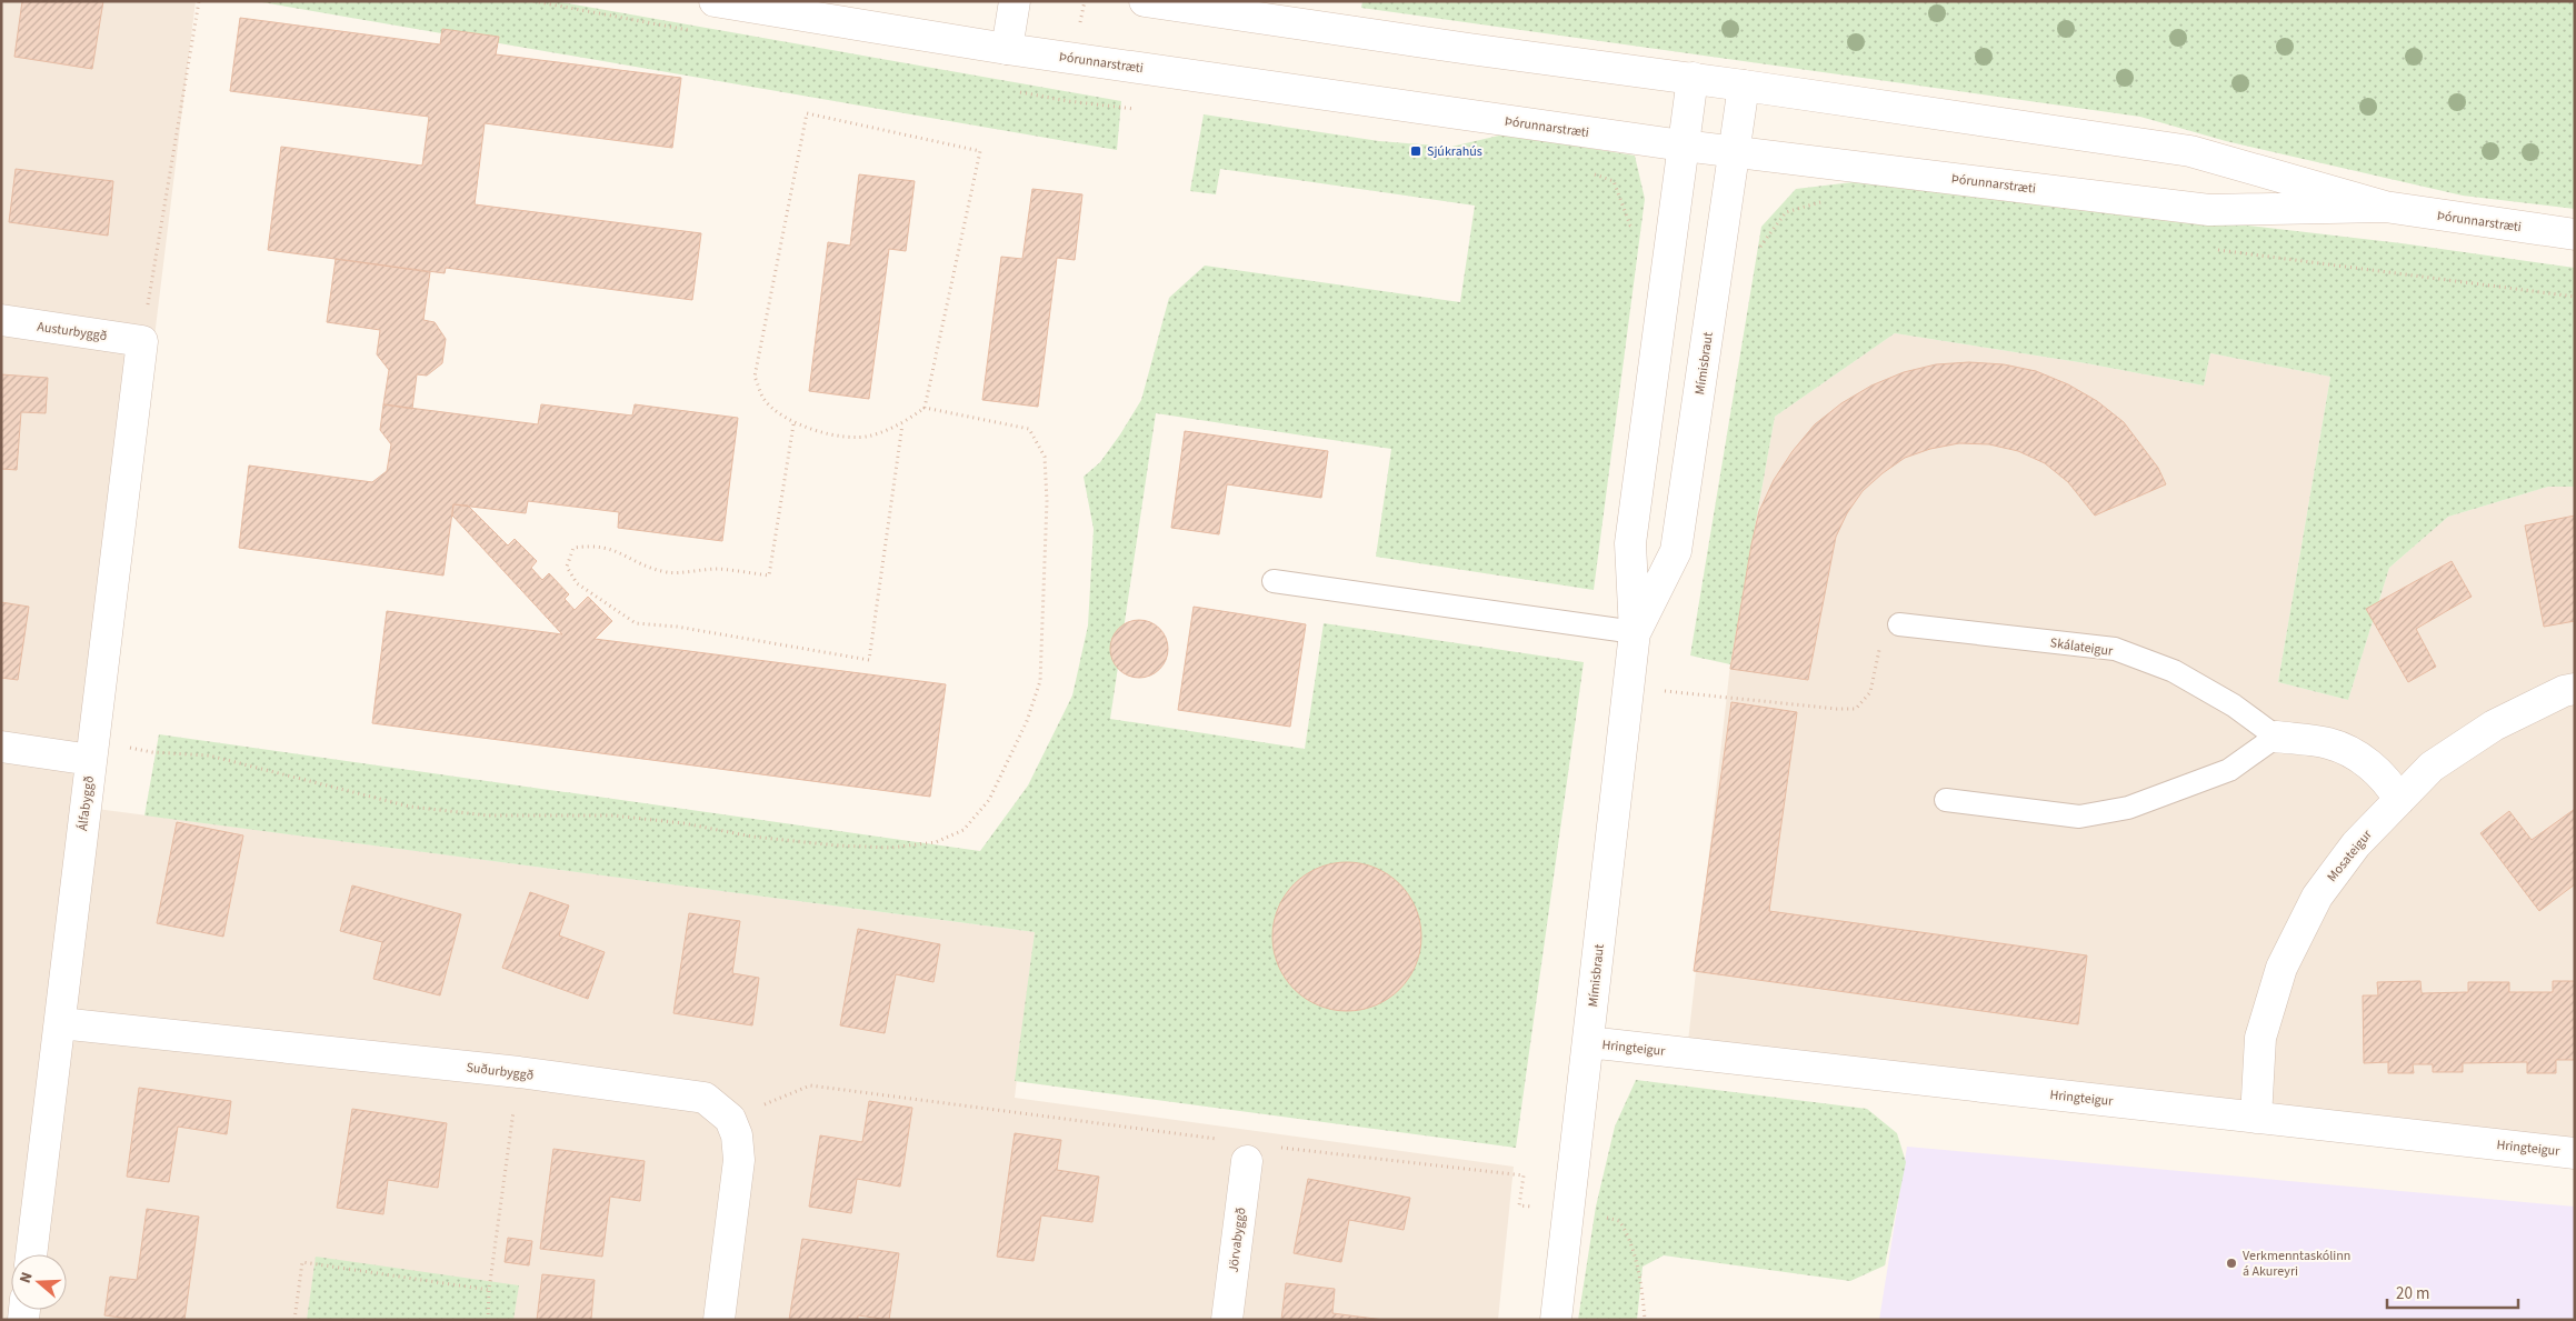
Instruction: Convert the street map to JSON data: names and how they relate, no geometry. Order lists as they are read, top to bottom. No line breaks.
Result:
{"streets":{"street":["Þórunnarstræti","Austurbyggð","Mímisbraut","Skálateigur","Álfabyggð","Mosateigur","Hringteigur","Suðurbyggð","Jörvabyggð"]},"crossings":[["Þórunnarstræti","Mímisbraut"],["Austurbyggð","Álfabyggð"],["Mímisbraut","Hringteigur"],["Skálateigur","Mosateigur"],["Álfabyggð","Suðurbyggð"],["Mosateigur","Hringteigur"]],"places":{"transit":["Sjúkrahús"],"other":["Verkmenntaskólinn á Akureyri"]},"scale_bar":"20 m","north":"left"}
